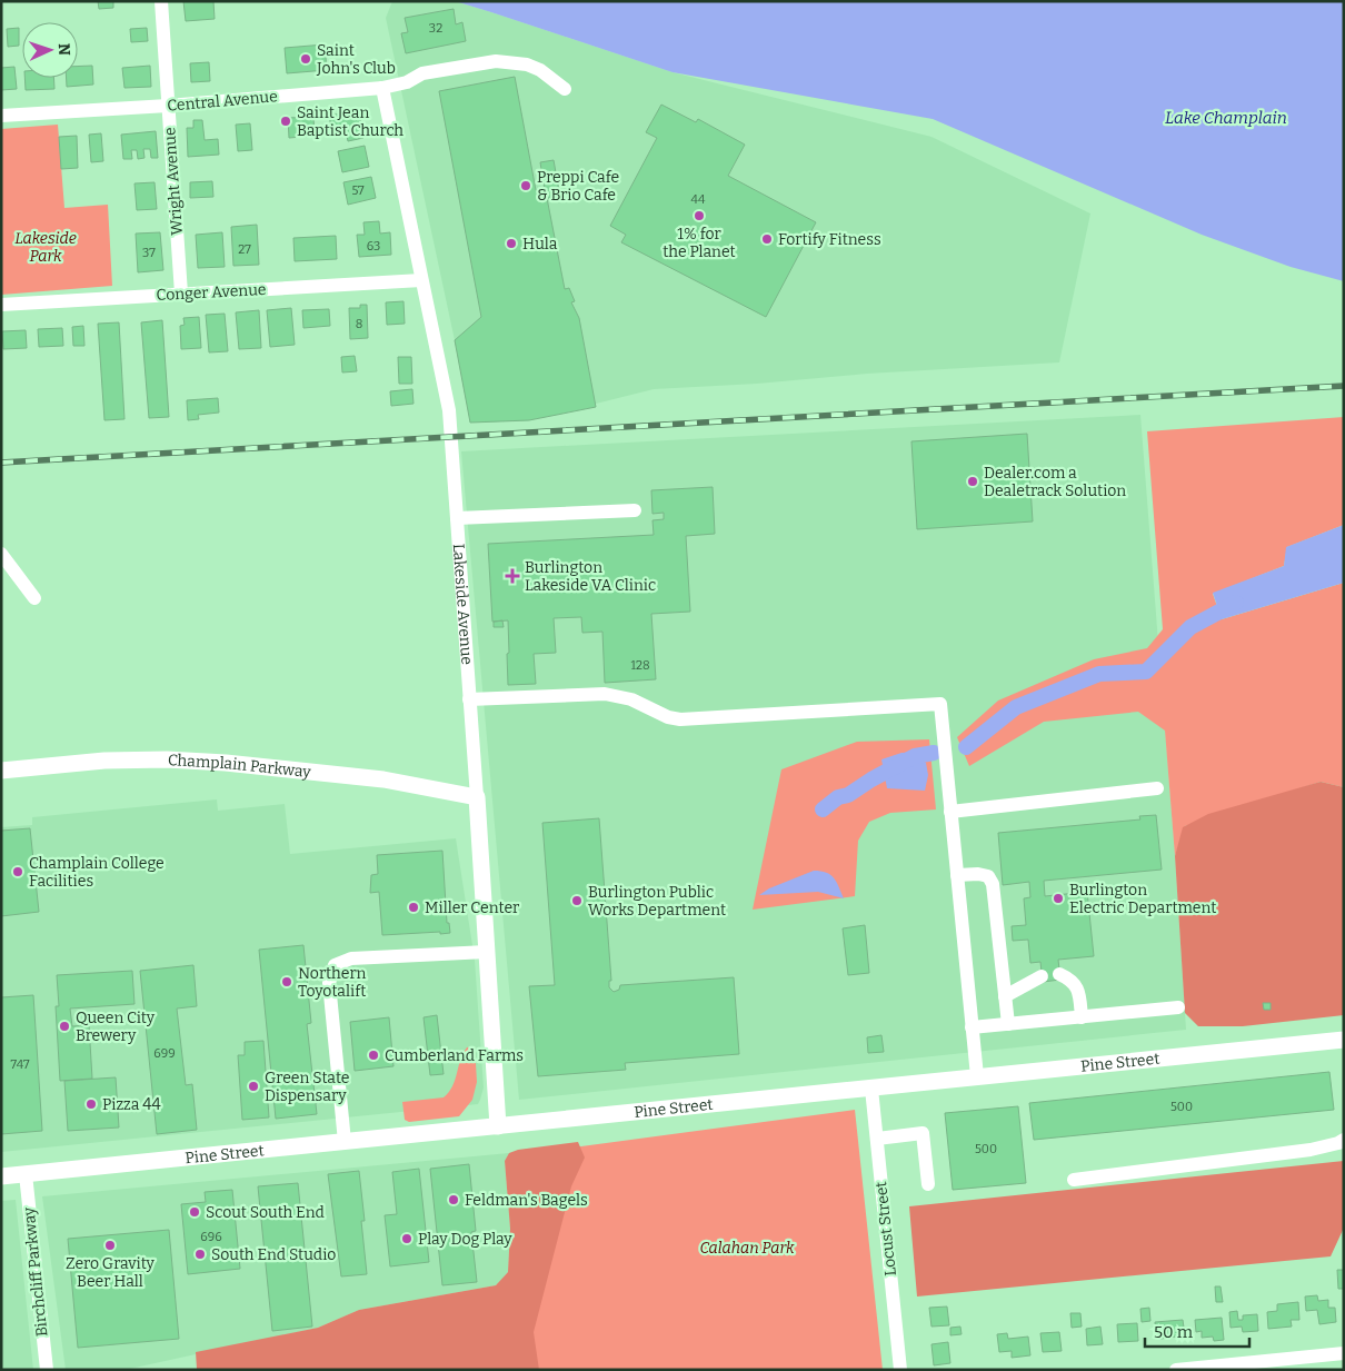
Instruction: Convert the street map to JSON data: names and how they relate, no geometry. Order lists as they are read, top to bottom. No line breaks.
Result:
{"streets":{"main road":["Lakeside Avenue","Champlain Parkway","Pine Street"],"street":["Central Avenue","Wright Avenue","Conger Avenue","Locust Street","Birchcliff Parkway"]},"crossings":[["Central Avenue","Wright Avenue"],["Central Avenue","Lakeside Avenue"],["Wright Avenue","Conger Avenue"],["Conger Avenue","Lakeside Avenue"],["Lakeside Avenue","Champlain Parkway"],["Lakeside Avenue","Pine Street"],["Pine Street","Locust Street"],["Pine Street","Birchcliff Parkway"]],"water":["Lake Champlain"],"parks":["Lakeside Park","Calahan Park"],"places":{"other":["Saint John's Club","Saint Jean Baptist Church","Preppi Cafe & Brio Cafe","1% for the Planet","Fortify Fitness","Hula","Dealer.com a Dealetrack Solution","Champlain College Facilities","Burlington Electric Department","Burlington Public Works Department","Miller Center","Northern Toyotalift","Queen City Brewery","Cumberland Farms","Green State Dispensary","Pizza 44","Feldman's Bagels","Scout South End","Play Dog Play","Zero Gravity Beer Hall","South End Studio"],"health":["Burlington Lakeside VA Clinic"]},"house_numbers":["32","57","44","63","27","37","8","128","699","747","500","500","696"],"scale_bar":"50 m","north":"right"}
